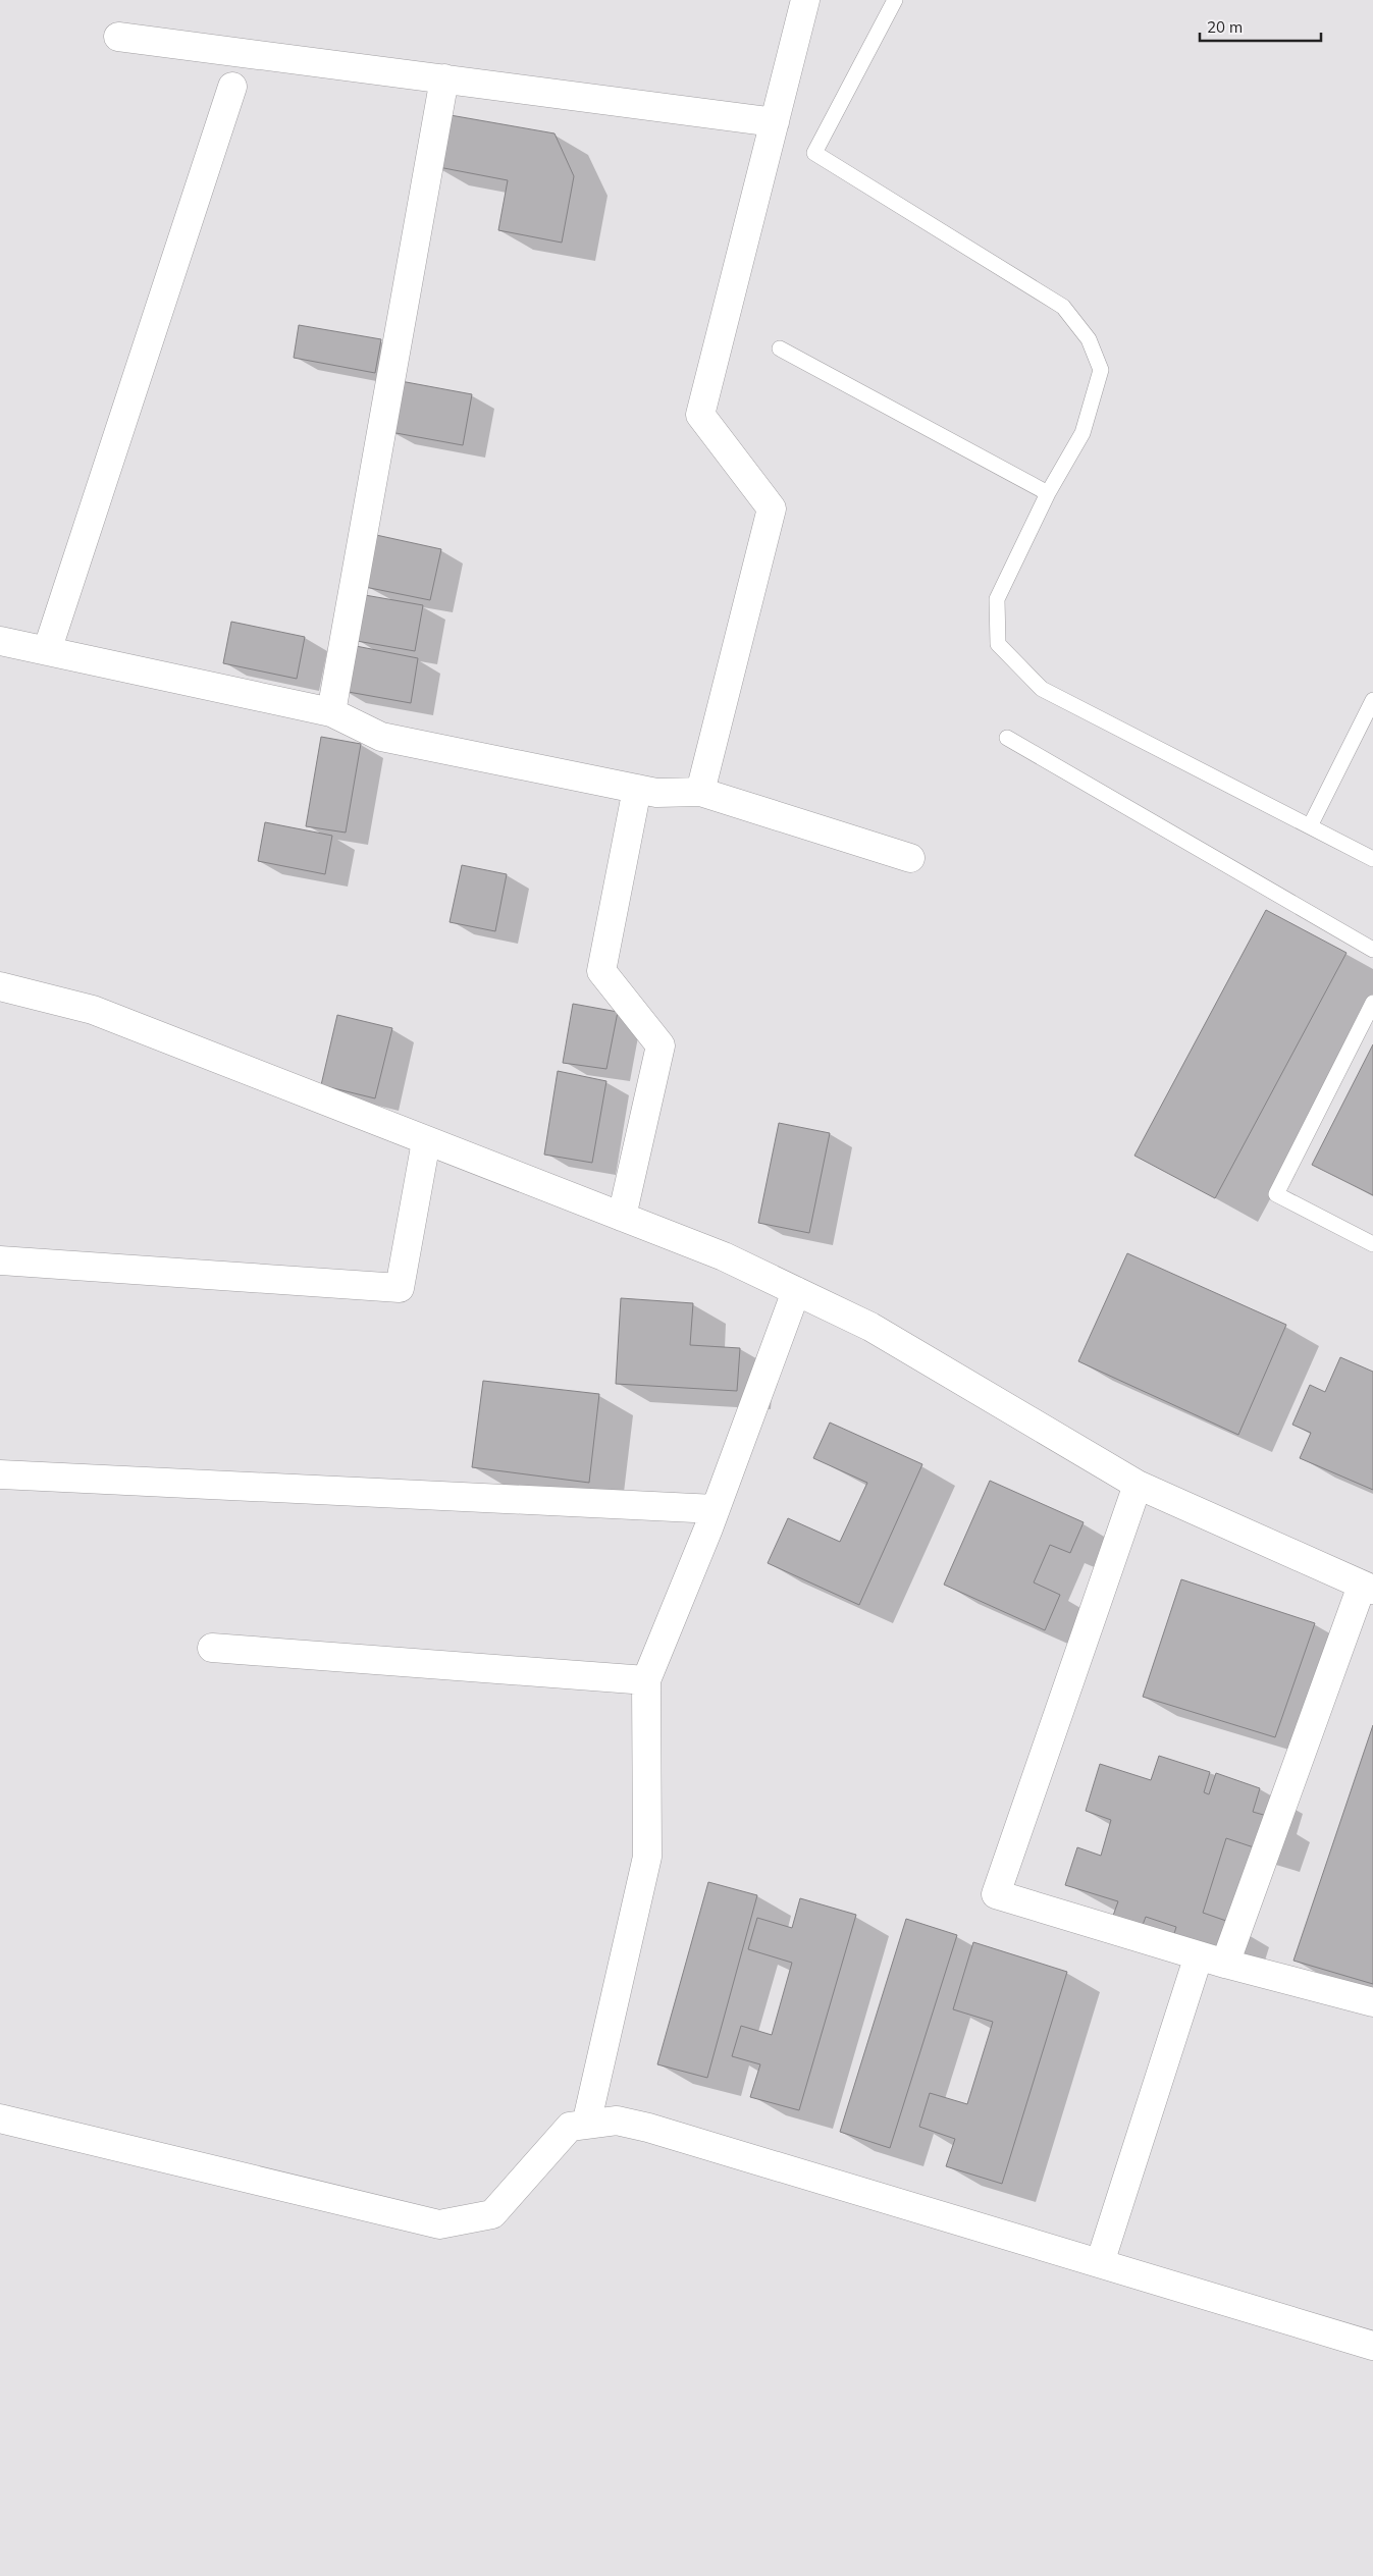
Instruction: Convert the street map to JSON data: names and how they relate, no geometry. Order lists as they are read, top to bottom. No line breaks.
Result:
{"scale_bar":"20 m"}
